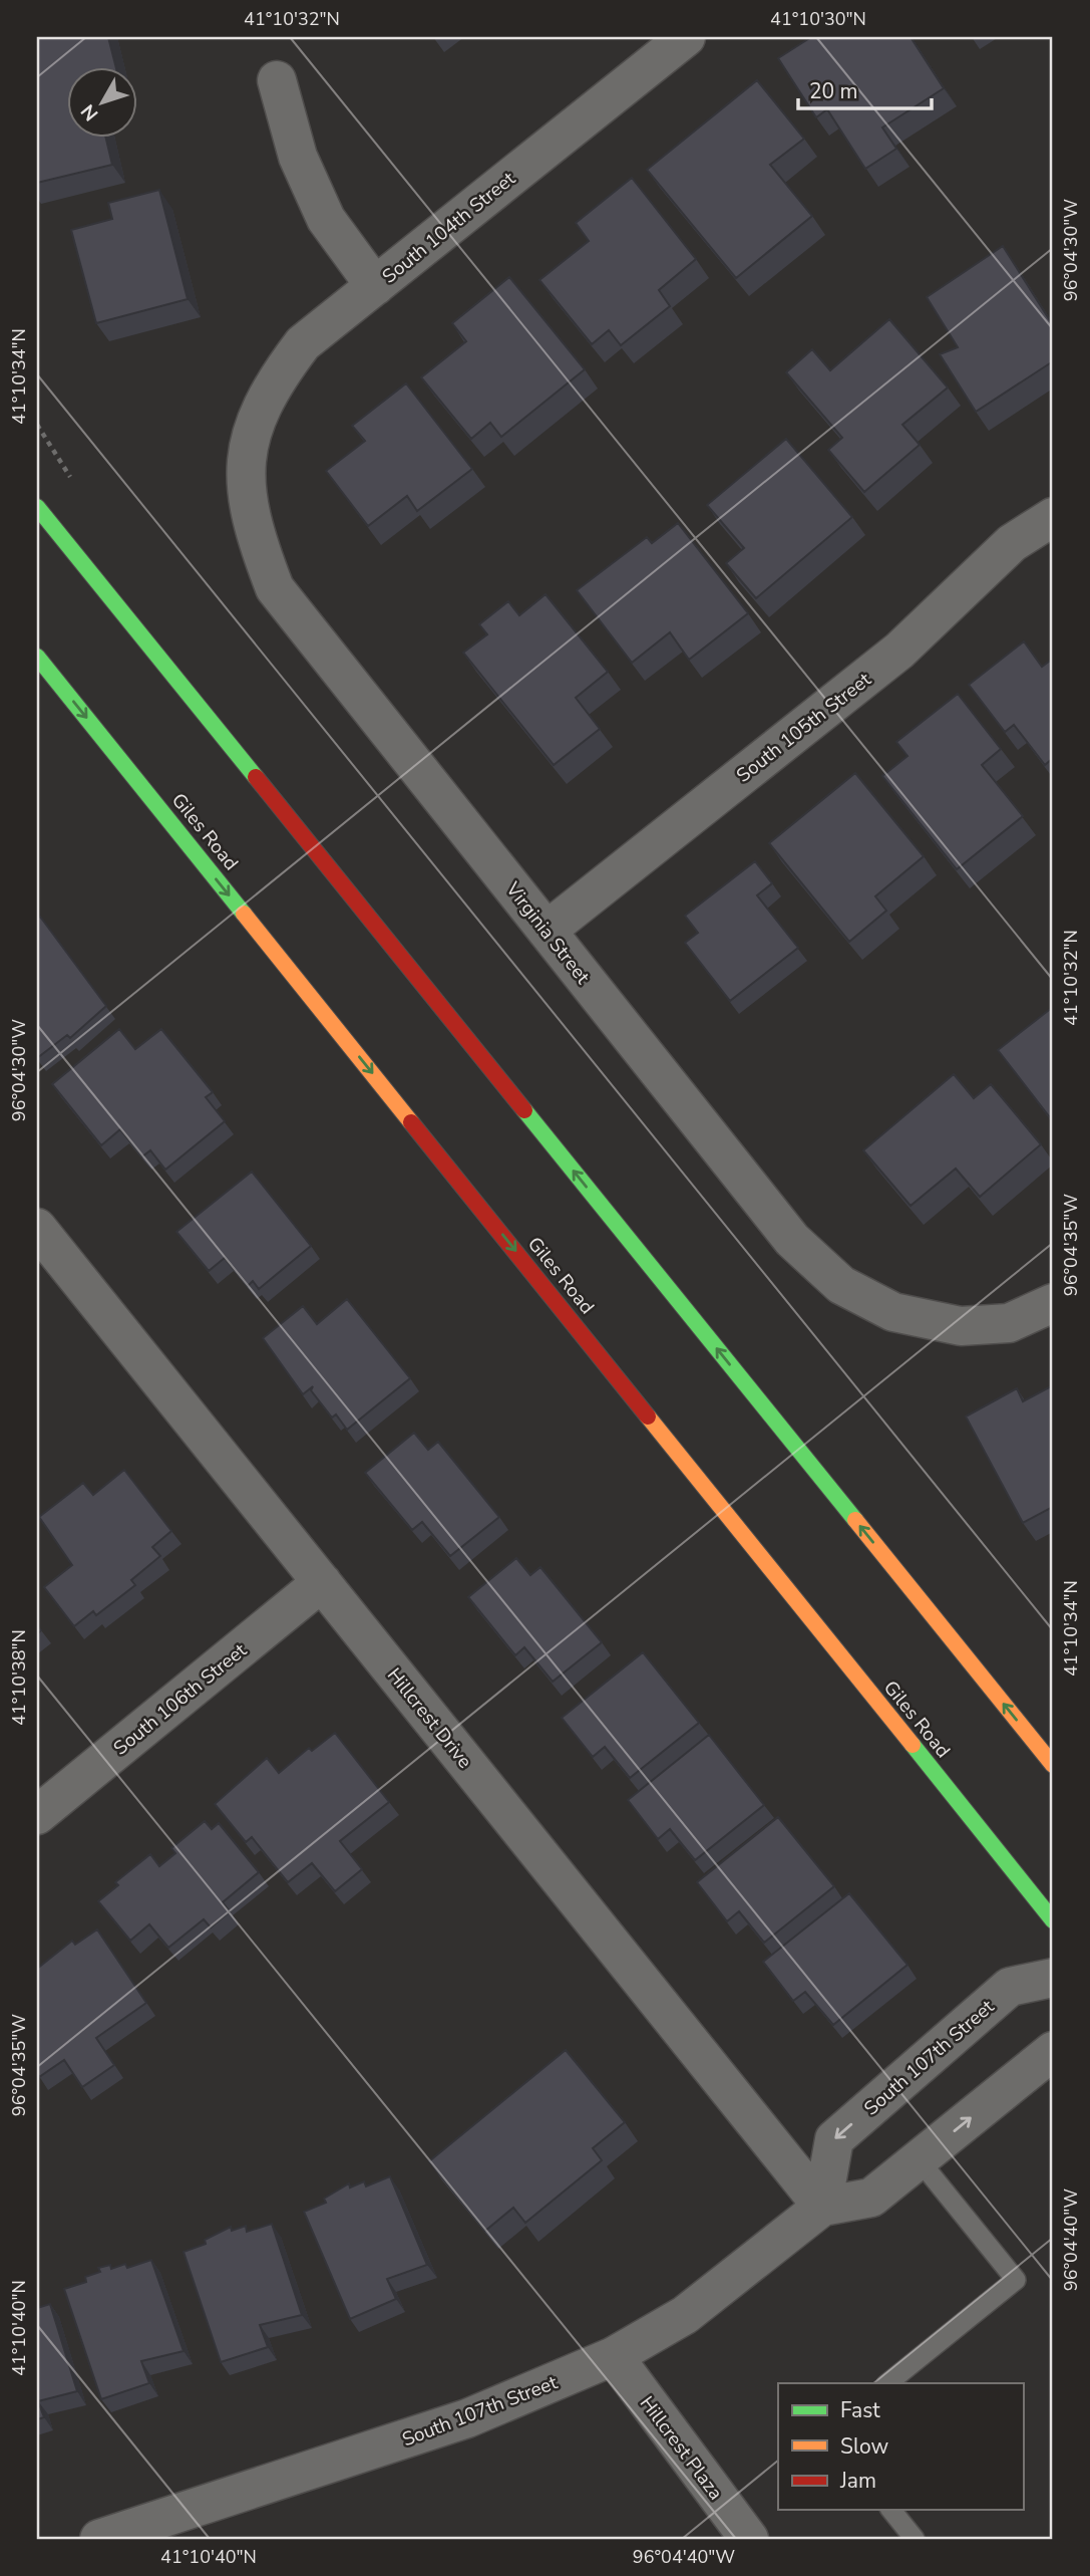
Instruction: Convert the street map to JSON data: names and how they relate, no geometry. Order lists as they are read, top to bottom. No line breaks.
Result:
{"streets":{"main road":["Giles Road"],"street":["South 104th Street","South 105th Street","Virginia Street","South 106th Street","Hillcrest Drive","South 107th Street","Hillcrest Plaza"]},"crossings":[["South 104th Street","Virginia Street"],["South 105th Street","Virginia Street"],["South 106th Street","Hillcrest Drive"],["Hillcrest Drive","South 107th Street"],["South 107th Street","Hillcrest Plaza"]],"legend":["Fast","Slow","Jam"],"scale_bar":"20 m","north":"bottom left","coordinates":["41°10'32\"N","41°10'30\"N","96°04'30\"W","41°10'34\"N","96°04'35\"W","41°10'38\"N","96°04'40\"W","41°10'40\"N"]}
